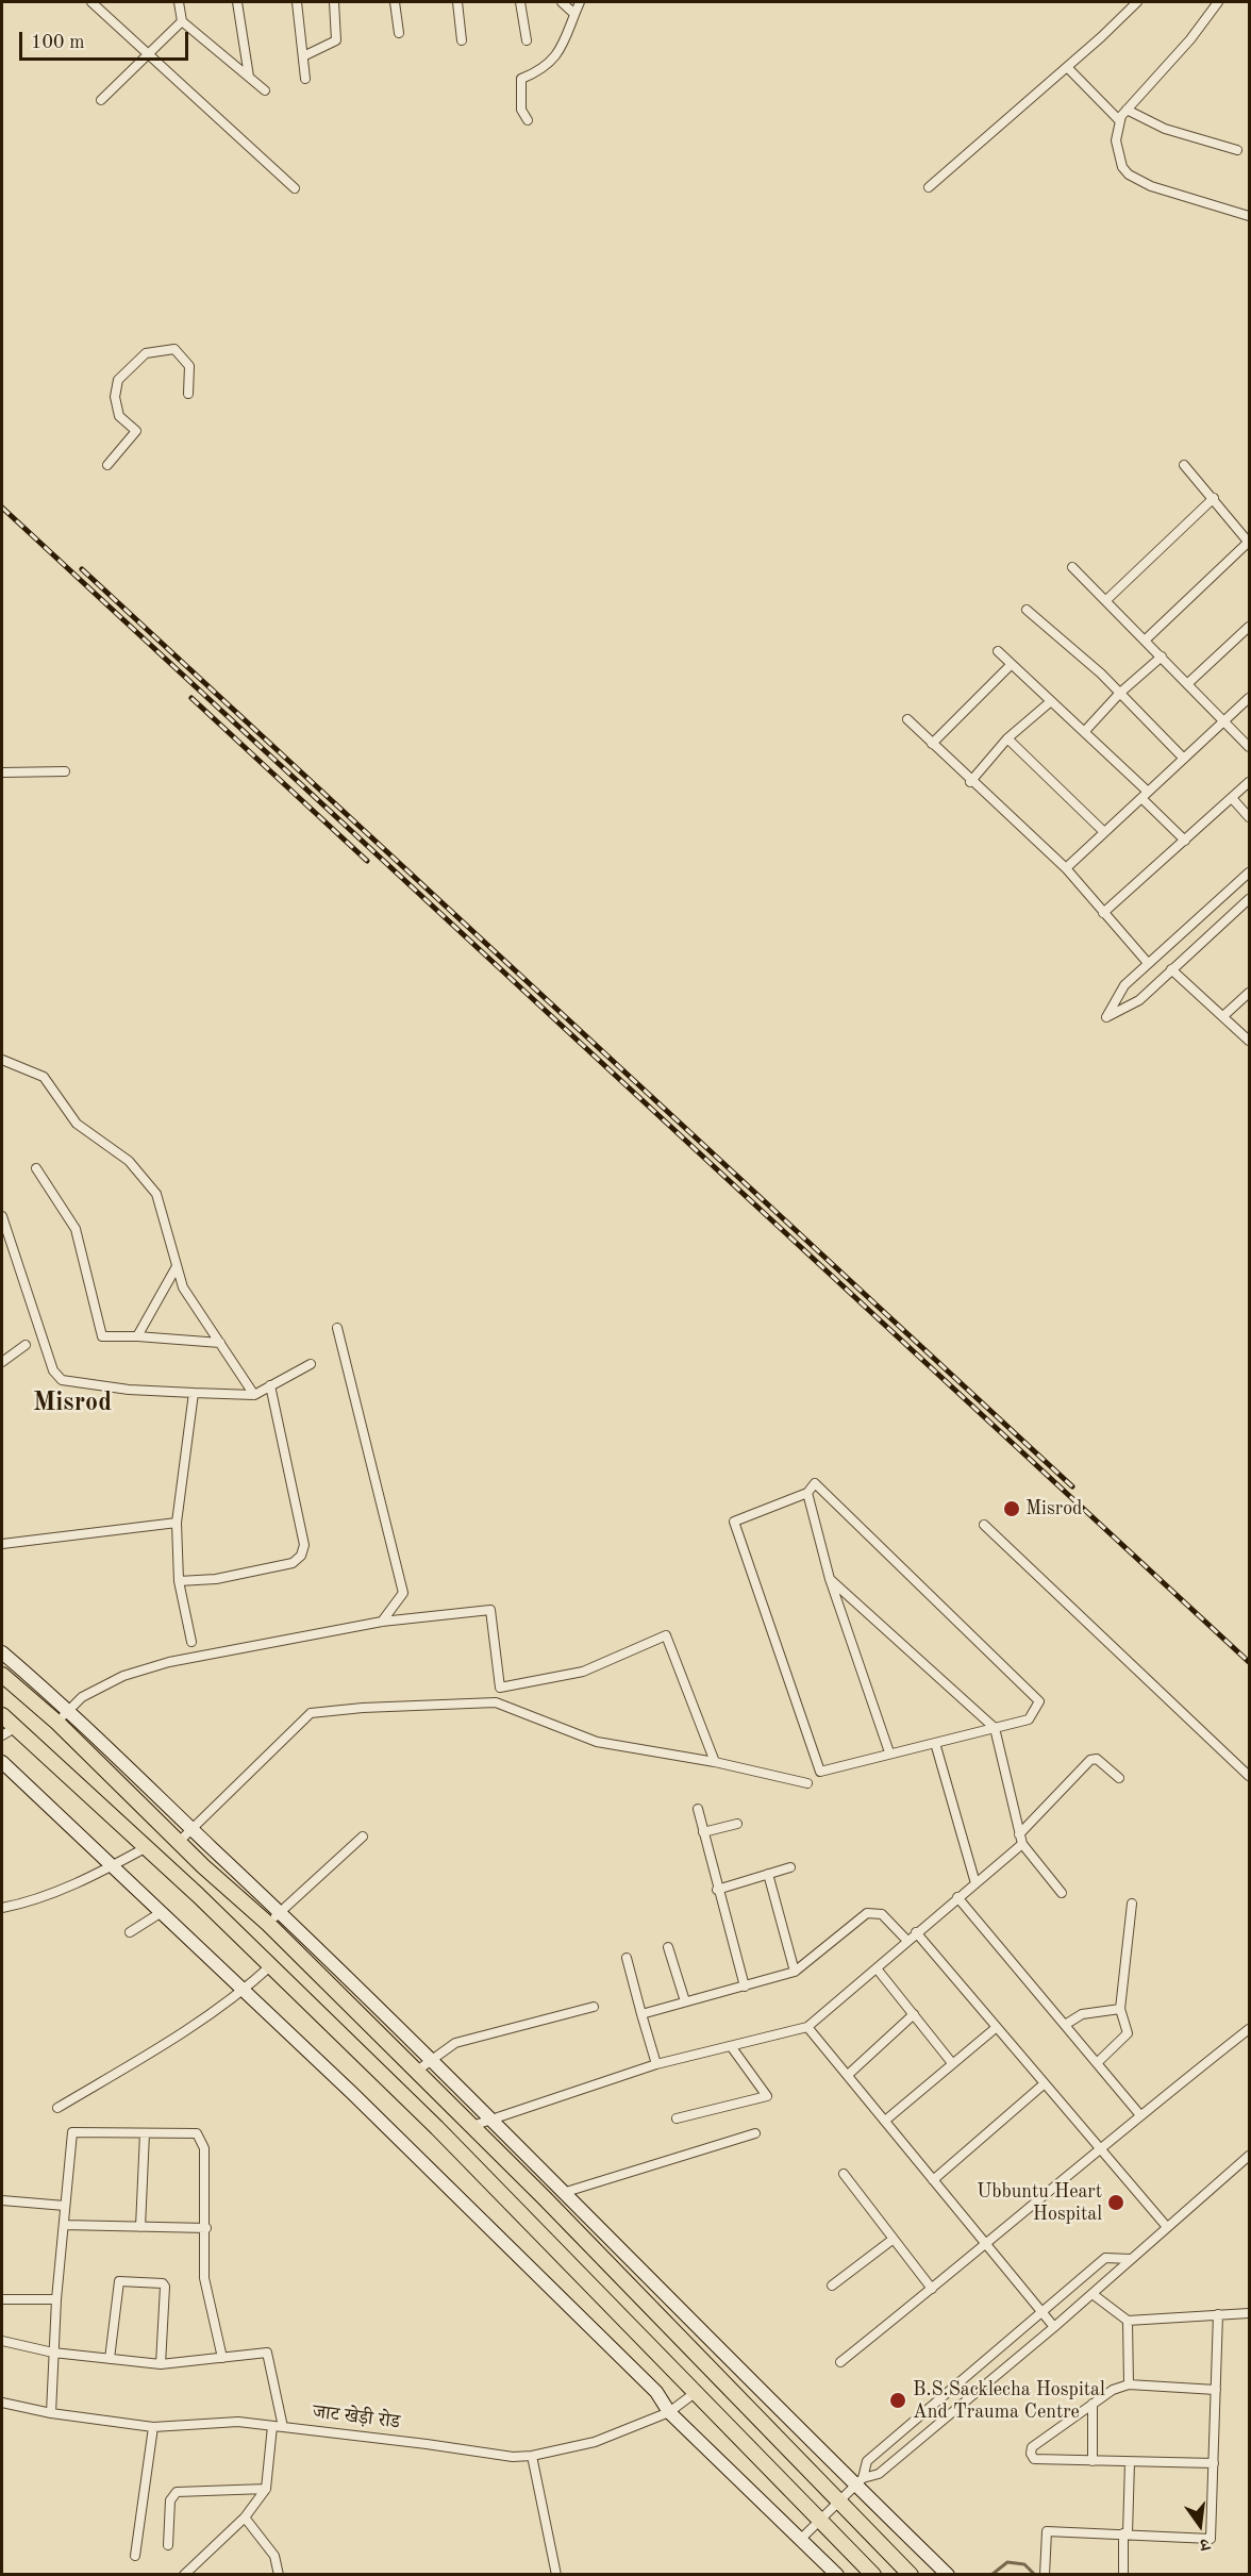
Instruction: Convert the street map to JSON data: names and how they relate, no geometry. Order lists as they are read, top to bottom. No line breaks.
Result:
{"streets":{"street":["जाट खेड़ी रोड"]},"districts":["Misrod"],"places":["Misrod","Ubbuntu Heart Hospital","B.S.Sacklecha Hospital And Trauma Centre"],"scale_bar":"100 m","north":"bottom"}
